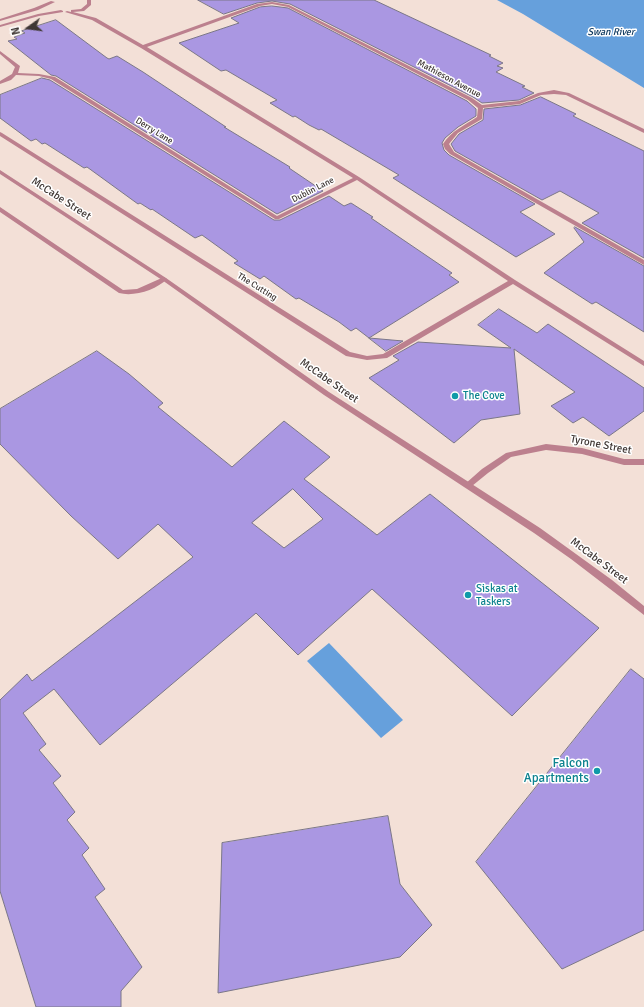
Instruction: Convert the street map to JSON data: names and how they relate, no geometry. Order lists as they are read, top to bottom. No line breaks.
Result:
{"streets":{"street":["Mathieson Avenue","Derry Lane","Dublin Lane","McCabe Street","The Cutting","Tyrone Street"]},"crossings":[["Derry Lane","Dublin Lane"],["McCabe Street","Tyrone Street"]],"water":["Swan River"],"places":["The Cove","Siskas at Taskers","Falcon Apartments"],"north":"left"}
